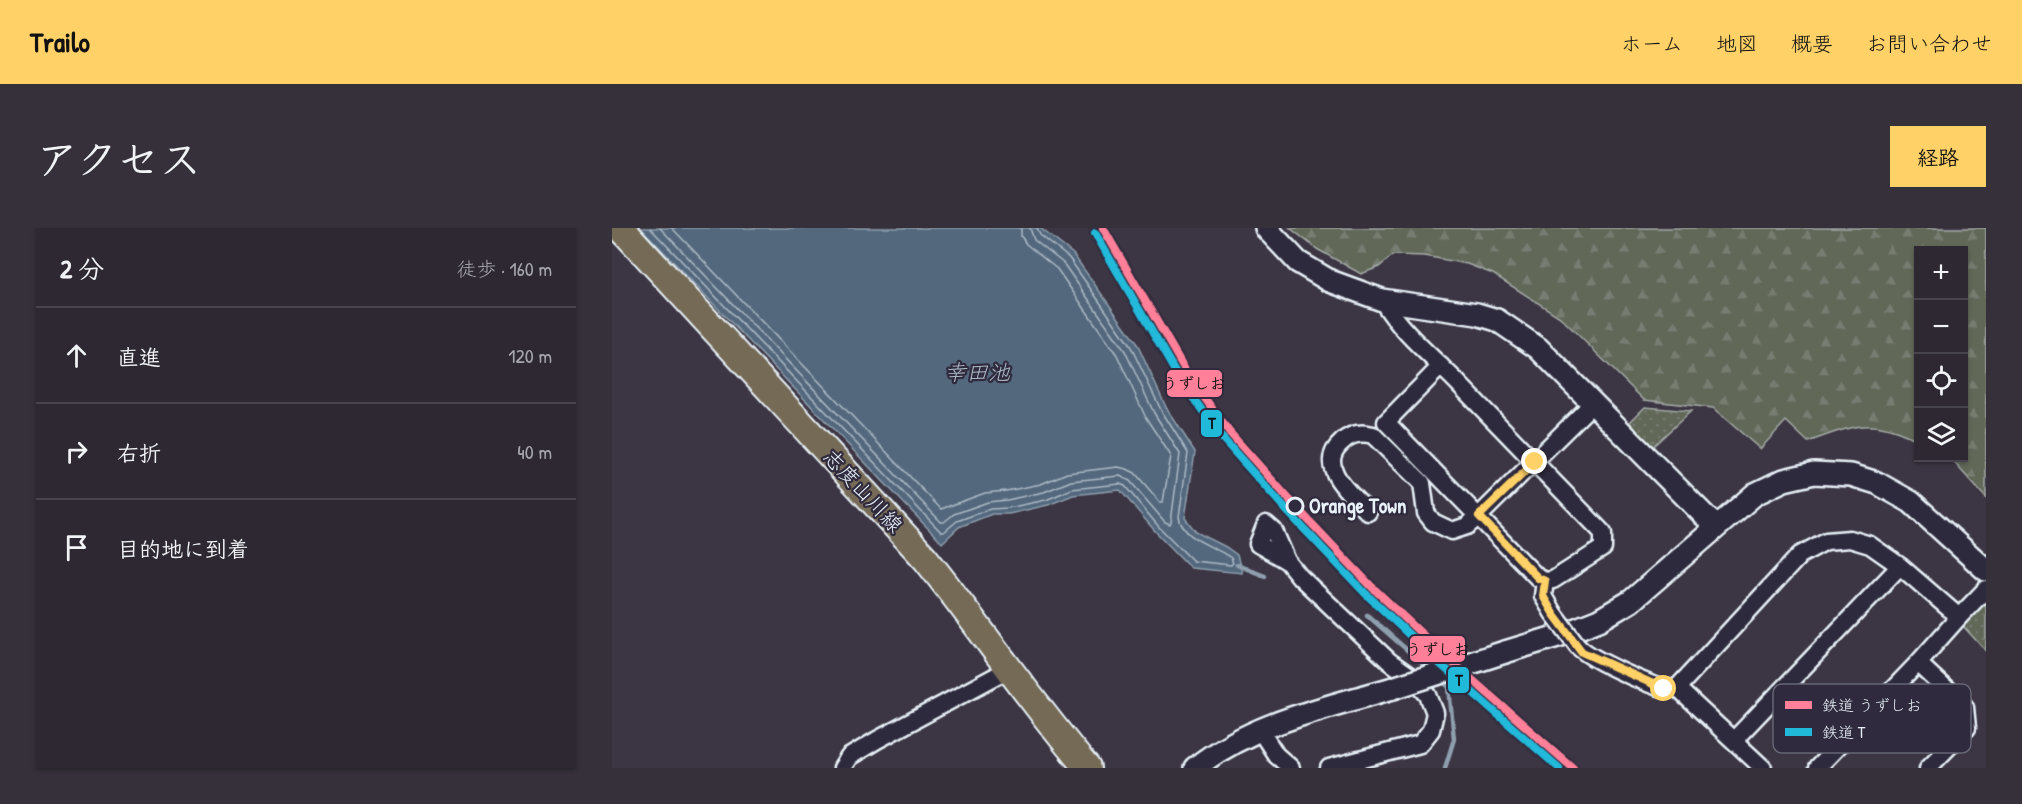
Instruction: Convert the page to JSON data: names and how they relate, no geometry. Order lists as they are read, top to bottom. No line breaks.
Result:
{"streets":{"main road":["志度山川線"]},"water":["幸田池"],"places":["Orange Town"],"lines":["rail line うずしお","rail line T"],"legend":["鉄道 うずしお","鉄道 T"],"page":{"header":"Trailo","nav":["ホーム","地図","概要","お問い合わせ"],"title":"アクセス","buttons":"経路","heading":["2 分","徒歩 · 160 m"],"map_buttons":["+","−"],"list":[["直進","120 m"],["右折","40 m"],"目的地に到着"]}}
